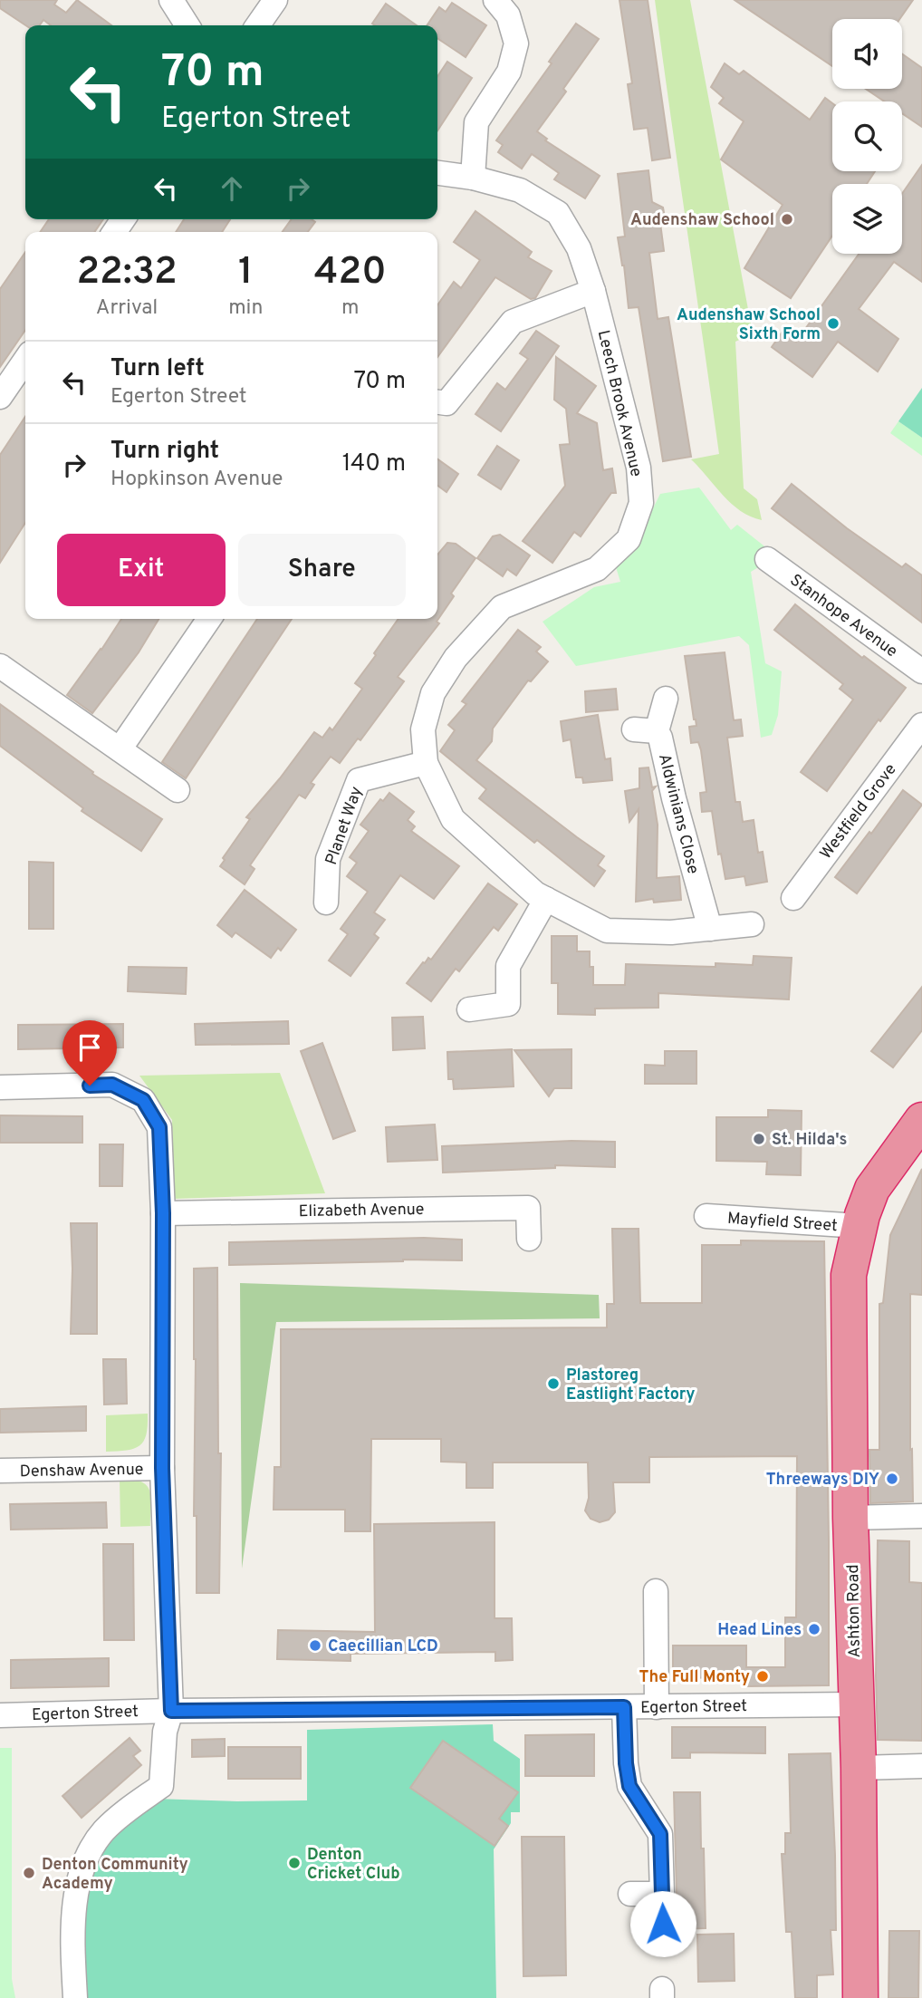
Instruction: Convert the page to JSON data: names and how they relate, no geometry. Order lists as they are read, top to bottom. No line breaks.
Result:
{"streets":{"highway":["Ashton Road"],"street":["Leech Brook Avenue","Stanhope Avenue","Westfield Grove","Aldwinians Close","Planet Way","Elizabeth Avenue","Mayfield Street","Denshaw Avenue","Egerton Street"]},"crossings":[["Leech Brook Avenue","Aldwinians Close"],["Leech Brook Avenue","Planet Way"],["Mayfield Street","Ashton Road"],["Ashton Road","Egerton Street"]],"places":["Audenshaw School","Audenshaw School Sixth Form","St. Hilda's","Plastoreg Eastlight Factory","Threeways DIY","Head Lines","Caecillian LCD","The Full Monty","Denton Cricket Club","Denton Community Academy"],"page":{"turn":["70 m","Egerton Street"],"eta":["22:32","Arrival","1","min","420","m"],"list":[{"name":"Turn left","note":"Egerton Street","value":"70 m"},{"name":"Turn right","note":"Hopkinson Avenue","value":"140 m"}],"buttons":["Exit","Share"]}}
